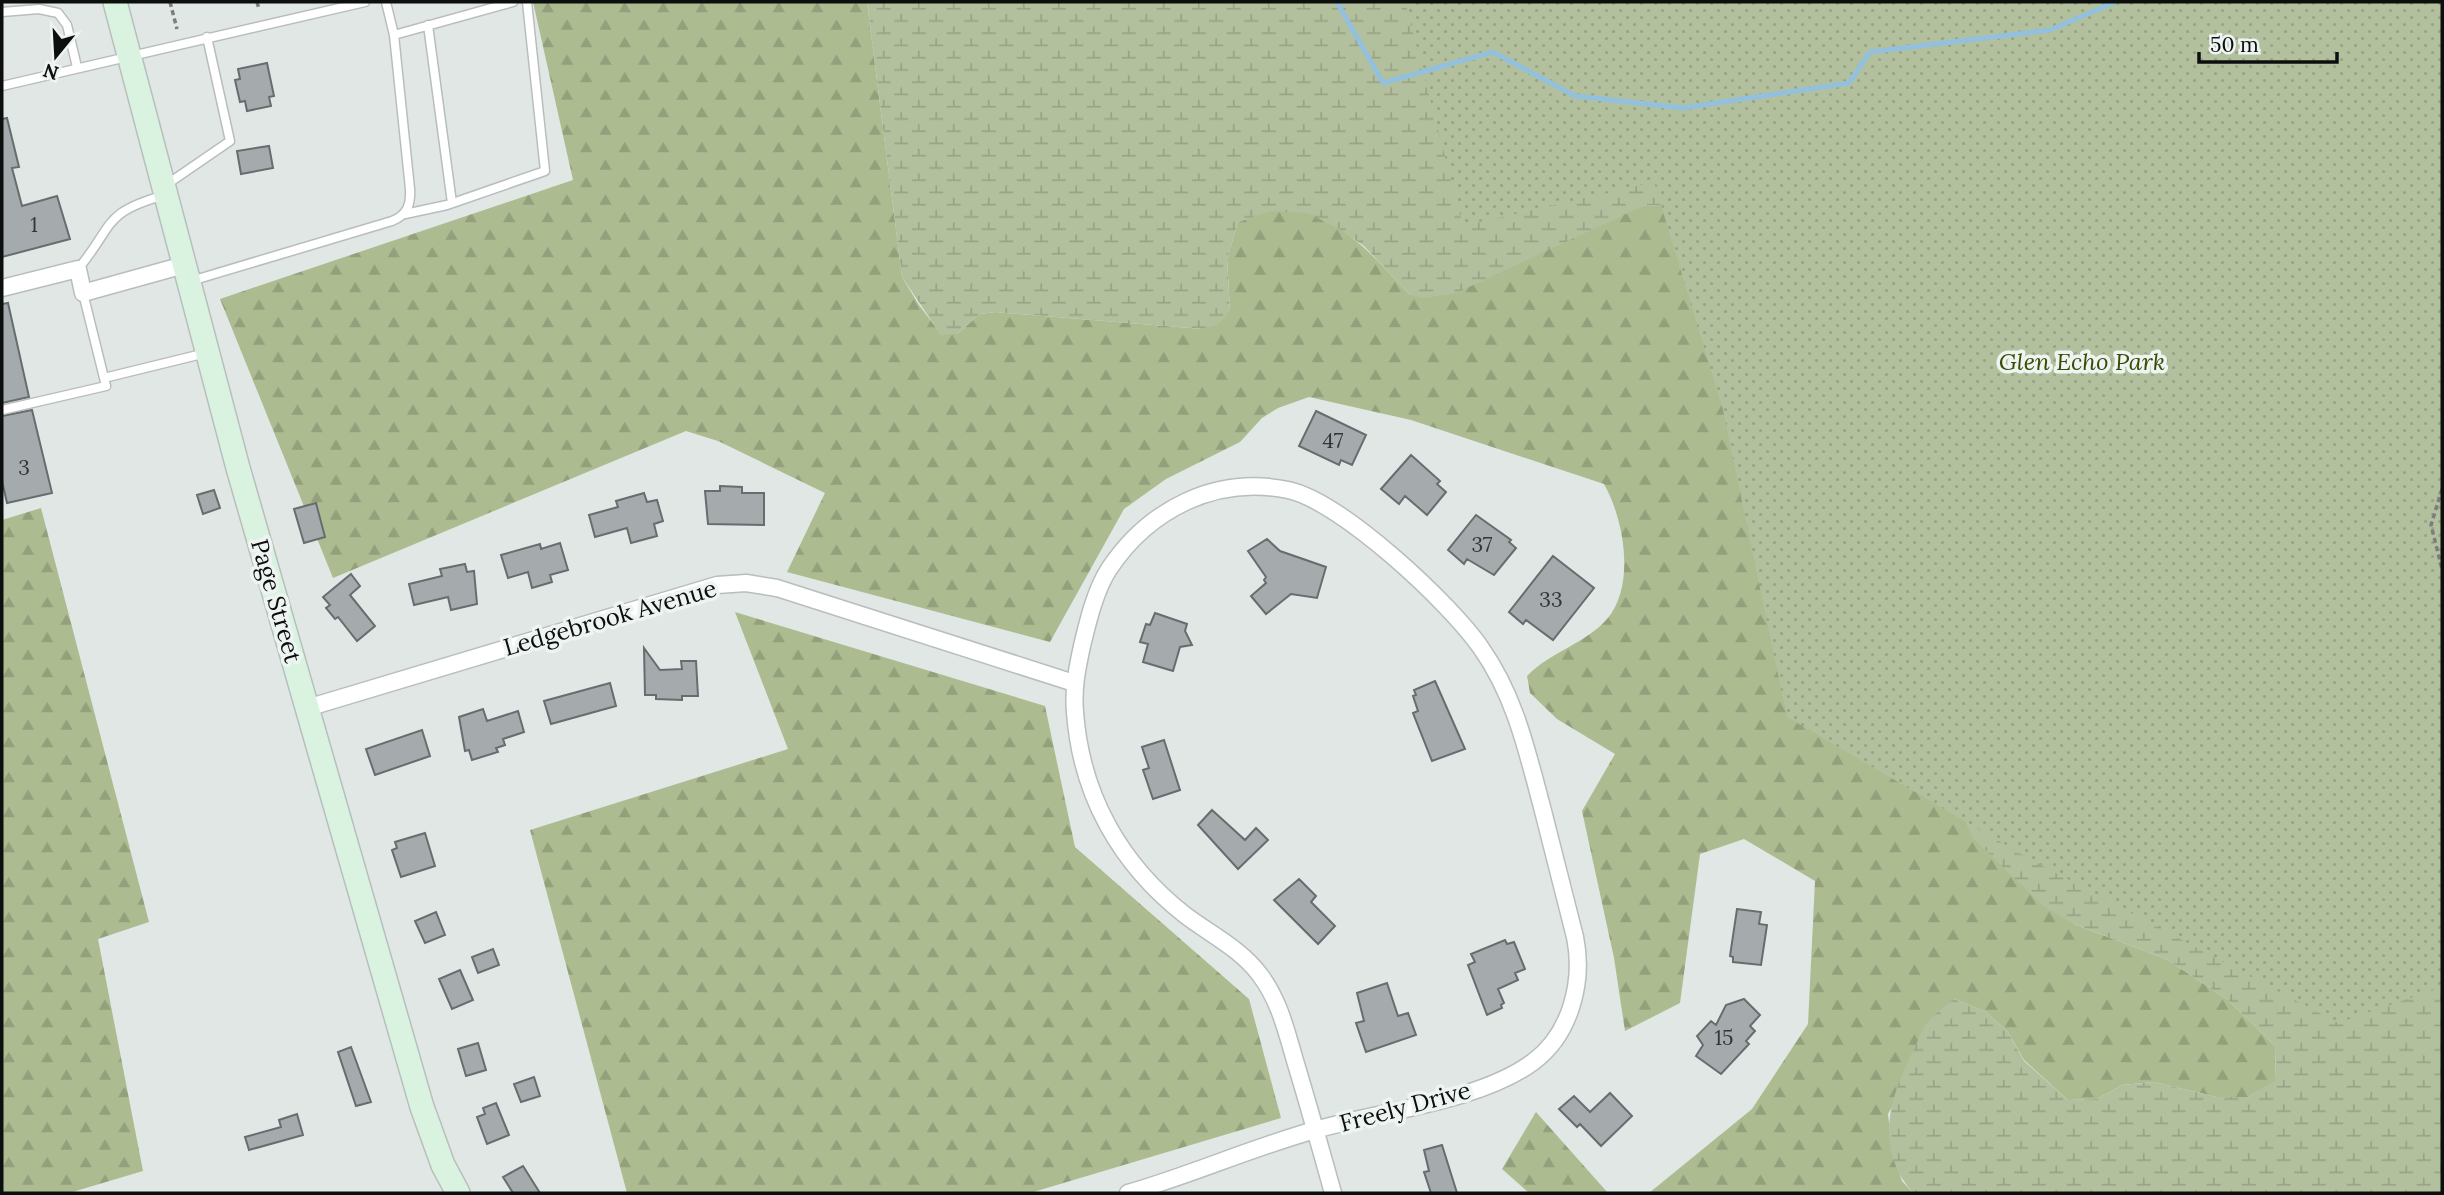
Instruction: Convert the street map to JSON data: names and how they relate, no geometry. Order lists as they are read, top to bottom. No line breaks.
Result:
{"streets":{"street":["Page Street","Ledgebrook Avenue","Freely Drive"]},"crossings":[["Page Street","Ledgebrook Avenue"],["Ledgebrook Avenue","Freely Drive"]],"parks":["Glen Echo Park"],"house_numbers":["1","47","3","37","33","15"],"scale_bar":"50 m","north":"bottom"}
